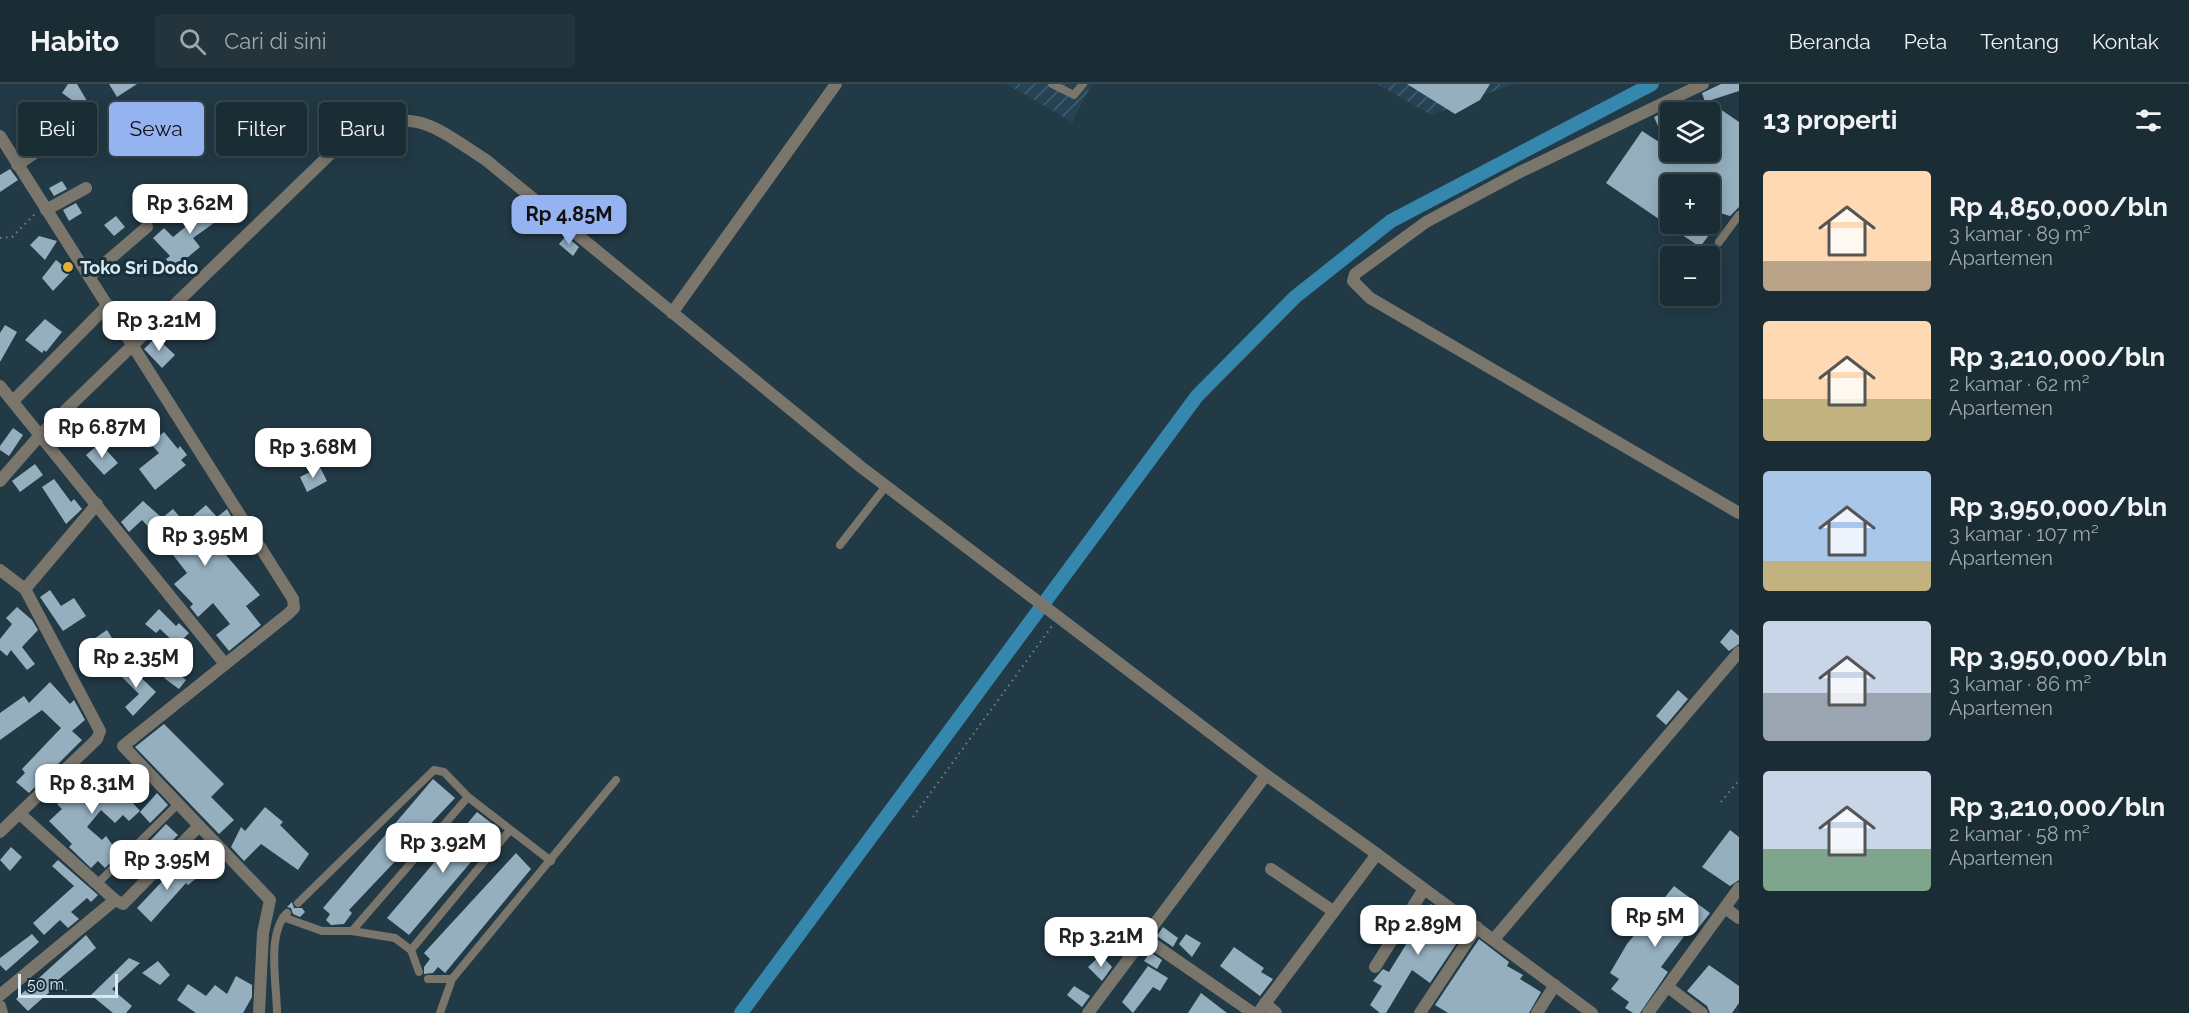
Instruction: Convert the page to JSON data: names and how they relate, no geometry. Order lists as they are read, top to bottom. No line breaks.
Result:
{"places":["Toko Sri Dodo"],"scale_bar":"50 m","page":{"header":"Habito","search":"Cari di sini","nav":["Beranda","Peta","Tentang","Kontak"],"heading":"13 properti","map_buttons":["+","−"],"chip":["Beli","Sewa","Filter","Baru"],"list":[{"name":"Rp 4,850,000/bln","note":"3 kamar · 89 m² · Apartemen"},{"name":"Rp 3,210,000/bln","note":"2 kamar · 62 m² · Apartemen"},{"name":"Rp 3,950,000/bln","note":"3 kamar · 107 m² · Apartemen"},{"name":"Rp 3,950,000/bln","note":"3 kamar · 86 m² · Apartemen"},{"name":"Rp 3,210,000/bln","note":"2 kamar · 58 m² · Apartemen"}],"price":["Rp 3.62M","Rp 4.85M","Rp 3.21M","Rp 6.87M","Rp 3.68M","Rp 3.95M","Rp 2.35M","Rp 8.31M","Rp 3.92M","Rp 3.95M","Rp 5M","Rp 2.89M","Rp 3.21M"],"scale":"50 m"}}
